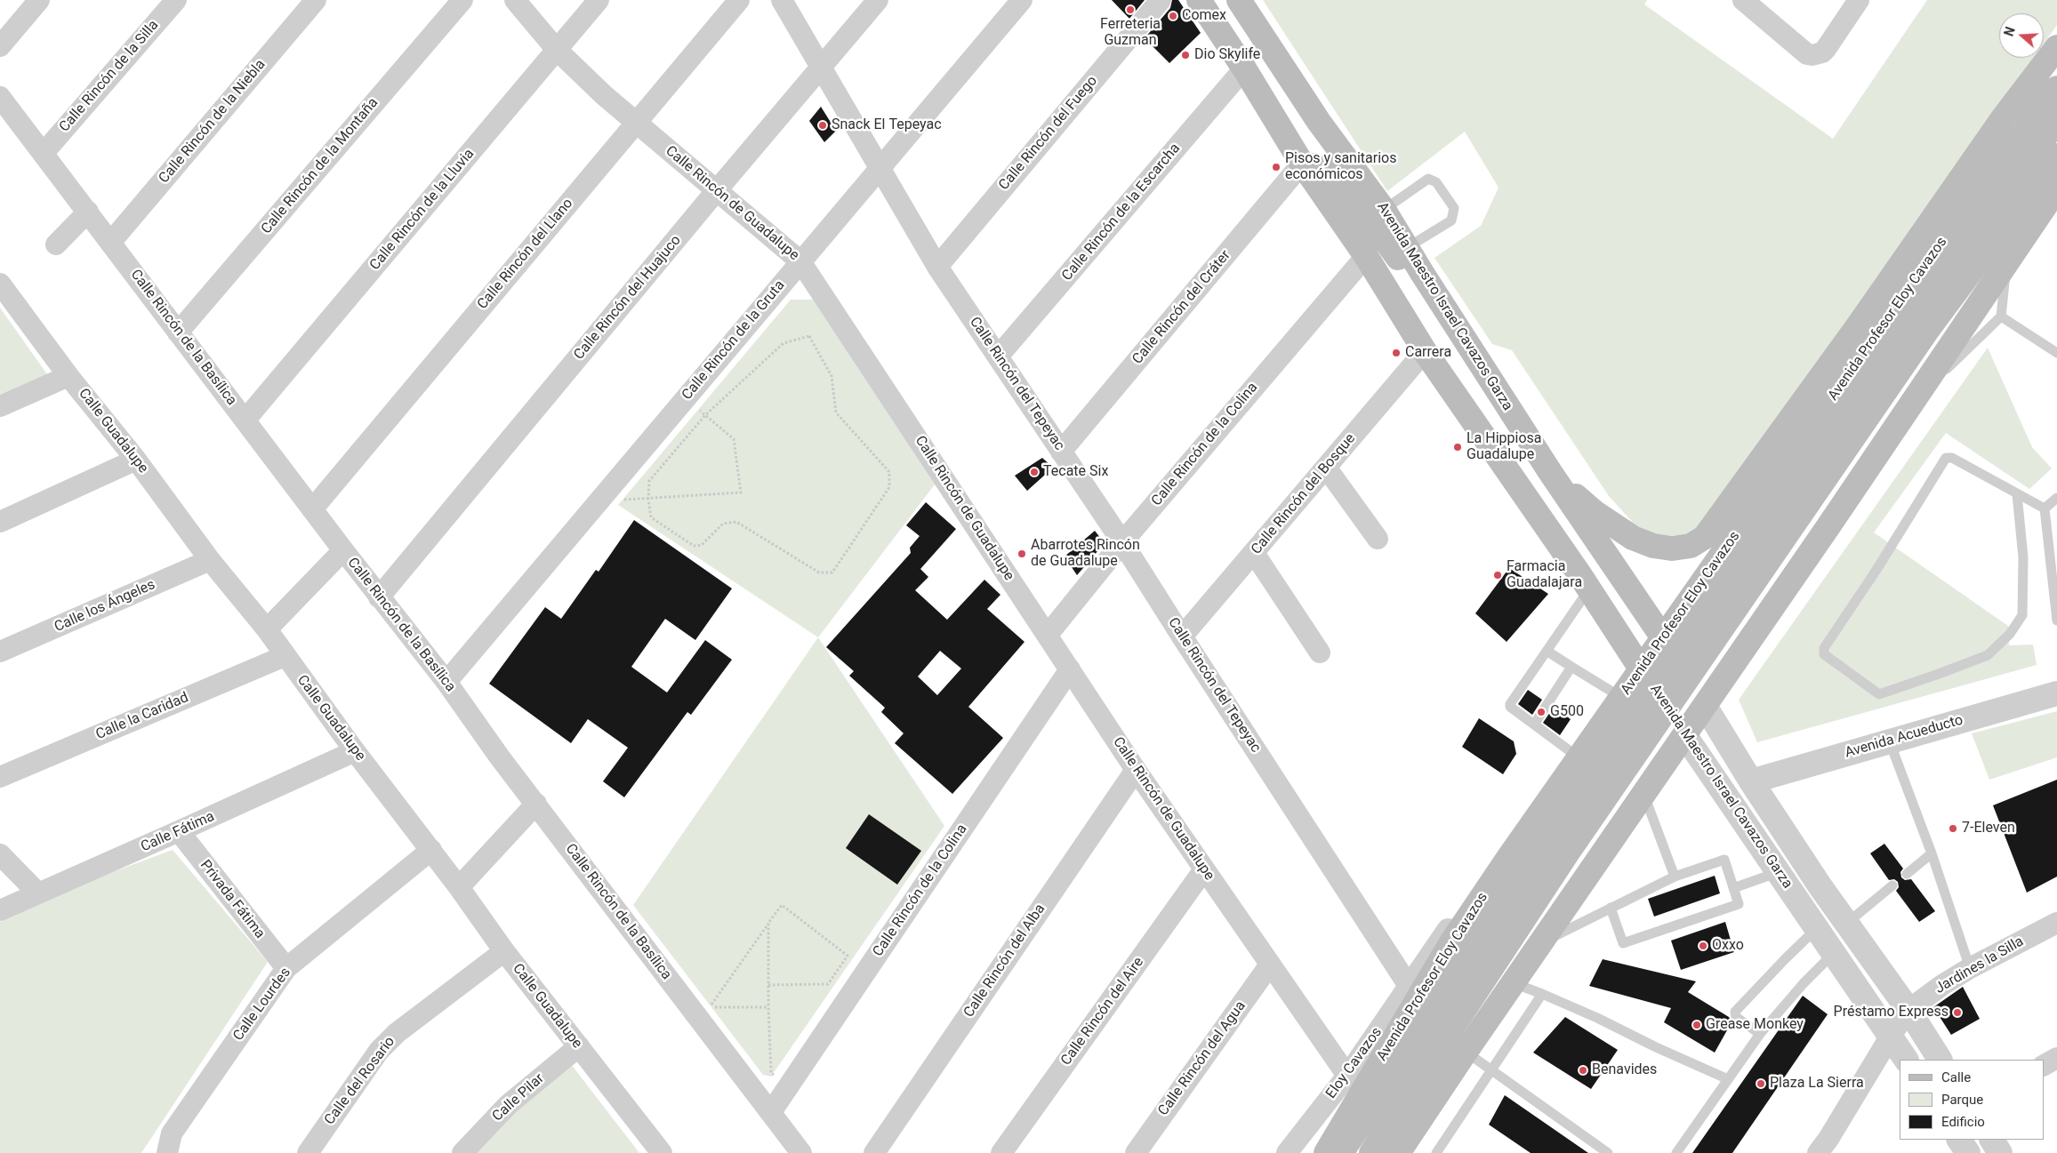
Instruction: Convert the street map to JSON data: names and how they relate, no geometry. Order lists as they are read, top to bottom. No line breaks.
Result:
{"streets":{"main road":["Avenida Maestro Israel Cavazos Garza","Avenida Profesor Eloy Cavazos"],"street":["Calle Rincón de la Silla","Calle Rincón de la Niebla","Calle Rincón del Fuego","Calle Rincón de la Montaña","Calle Rincón de Guadalupe","Calle Rincón de la Lluvia","Calle Rincón de la Escarcha","Calle Rincón del Llano","Calle Rincón del Huajuco","Calle Rincón del Cráter","Calle Rincón de la Basílica","Calle Rincón de la Gruta","Calle Rincón del Tepeyac","Calle Guadalupe","Calle Rincón de la Colina","Calle Rincón del Bosque","Calle los Ángeles","Calle la Caridad","Avenida Acueducto","Calle Fátima","Privada Fátima","Calle Rincón del Alba","Jardines la Silla","Calle Lourdes","Calle Rincón del Aire","Calle Rincón del Agua","Eloy Cavazos","Calle del Rosario","Calle Pilar"]},"crossings":[["Calle Rincón de la Silla","Calle Rincón de la Basílica"],["Calle Rincón de la Niebla","Calle Rincón de la Basílica"],["Calle Rincón del Fuego","Calle Rincón del Tepeyac"],["Calle Rincón de la Montaña","Calle Rincón de la Basílica"],["Calle Rincón de Guadalupe","Calle Rincón de la Lluvia"],["Calle Rincón de Guadalupe","Calle Rincón del Llano"],["Calle Rincón de Guadalupe","Calle Rincón del Huajuco"],["Calle Rincón de Guadalupe","Calle Rincón de la Gruta"],["Calle Rincón de Guadalupe","Calle Rincón de la Colina"],["Calle Rincón de Guadalupe","Calle Rincón del Alba"],["Calle Rincón de Guadalupe","Calle Rincón del Aire"],["Calle Rincón de Guadalupe","Calle Rincón del Agua"],["Calle Rincón de Guadalupe","Eloy Cavazos"],["Calle Rincón de la Lluvia","Calle Rincón de la Basílica"],["Calle Rincón de la Escarcha","Avenida Maestro Israel Cavazos Garza"],["Calle Rincón de la Escarcha","Calle Rincón del Tepeyac"],["Calle Rincón del Llano","Calle Rincón de la Basílica"],["Calle Rincón del Huajuco","Calle Rincón de la Basílica"],["Calle Rincón del Huajuco","Calle Rincón del Tepeyac"],["Avenida Maestro Israel Cavazos Garza","Calle Rincón del Cráter"],["Avenida Maestro Israel Cavazos Garza","Avenida Profesor Eloy Cavazos"],["Avenida Maestro Israel Cavazos Garza","Calle Rincón de la Colina"],["Avenida Maestro Israel Cavazos Garza","Calle Rincón del Bosque"],["Avenida Maestro Israel Cavazos Garza","Avenida Acueducto"],["Avenida Maestro Israel Cavazos Garza","Jardines la Silla"],["Calle Rincón del Cráter","Calle Rincón del Tepeyac"],["Avenida Profesor Eloy Cavazos","Eloy Cavazos"],["Calle Rincón de la Basílica","Calle Rincón de la Gruta"],["Calle Rincón de la Basílica","Calle Rincón de la Colina"],["Calle Rincón de la Gruta","Calle Rincón del Tepeyac"],["Calle Rincón del Tepeyac","Calle Rincón de la Colina"],["Calle Rincón del Tepeyac","Calle Rincón del Bosque"],["Calle Rincón del Tepeyac","Eloy Cavazos"],["Calle Guadalupe","Calle los Ángeles"],["Calle Guadalupe","Calle la Caridad"],["Calle Guadalupe","Calle Fátima"],["Calle Guadalupe","Calle Lourdes"],["Calle Guadalupe","Calle del Rosario"],["Calle Guadalupe","Calle Pilar"],["Calle Fátima","Privada Fátima"],["Privada Fátima","Calle Lourdes"]],"places":["Ferreteria Guzman","Comex","Dio Skylife","Snack El Tepeyac","Pisos y sanitarios económicos","Carrera","La Hippiosa Guadalupe","Tecate Six","Abarrotes Rincón de Guadalupe","Farmacia Guadalajara","G500","7-Eleven","Oxxo","Préstamo Express","Grease Monkey","Benavides","Plaza La Sierra"],"legend":["Calle","Parque","Edificio"],"north":"left"}
